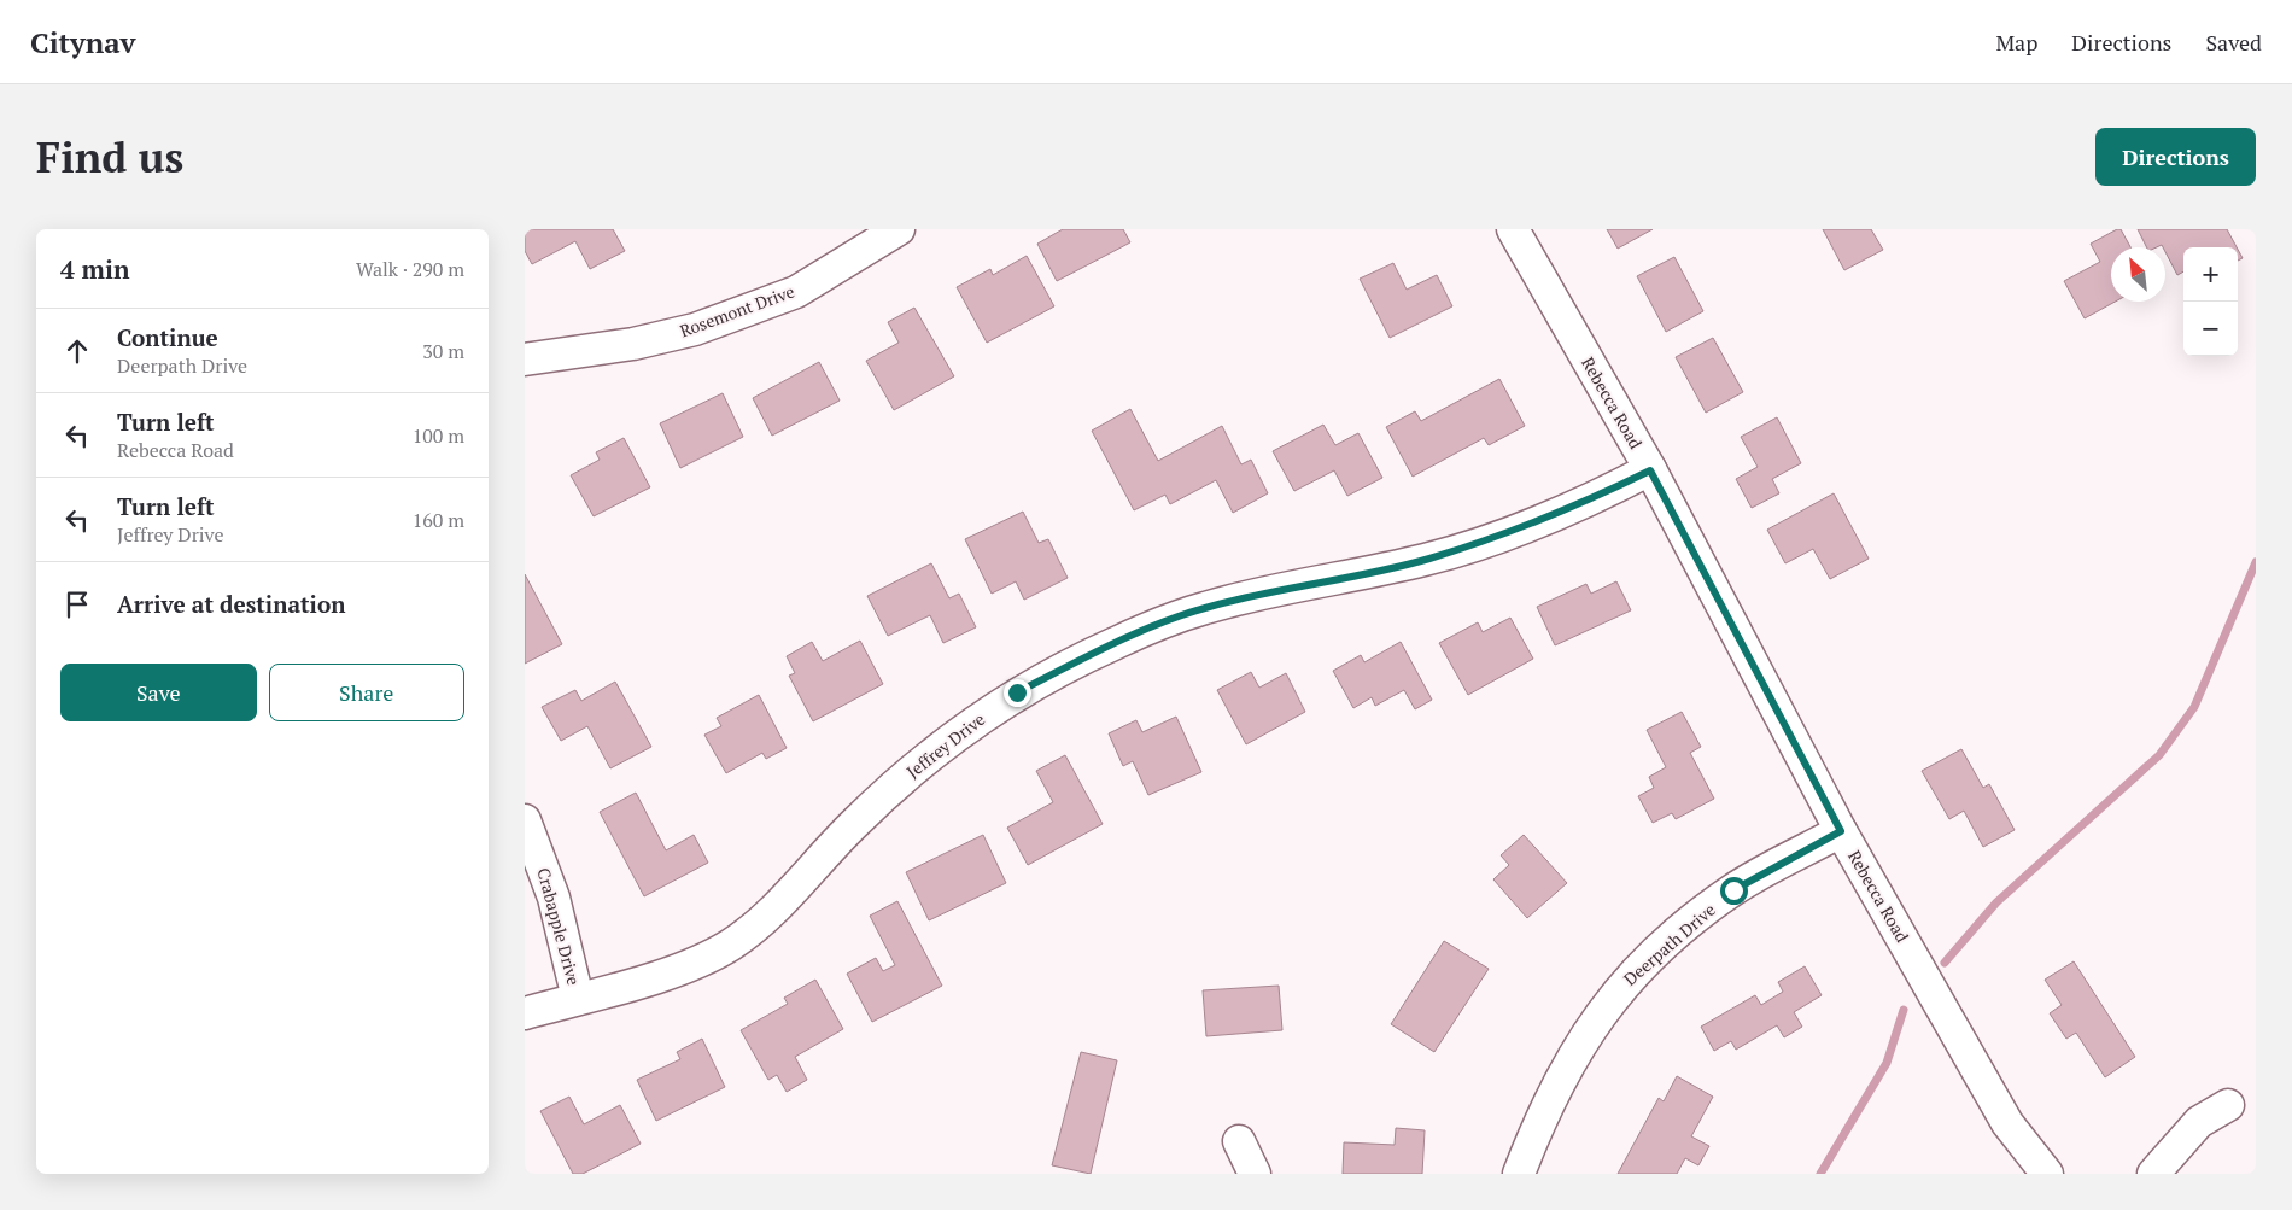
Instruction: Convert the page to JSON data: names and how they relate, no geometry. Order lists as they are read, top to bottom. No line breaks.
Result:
{"streets":{"street":["Rosemont Drive","Rebecca Road","Jeffrey Drive","Crabapple Drive","Deerpath Drive"]},"crossings":[["Rebecca Road","Jeffrey Drive"],["Rebecca Road","Deerpath Drive"],["Jeffrey Drive","Crabapple Drive"]],"north":"top left","page":{"header":"Citynav","nav":["Map","Directions","Saved"],"buttons":["Directions",["Save","Share"]],"title":"Find us","heading":["4 min","Walk · 290 m"],"map_buttons":["+","−"],"list":[["Continue","Deerpath Drive","30 m"],["Turn left","Rebecca Road","100 m"],["Turn left","Jeffrey Drive","160 m"],"Arrive at destination"]}}
